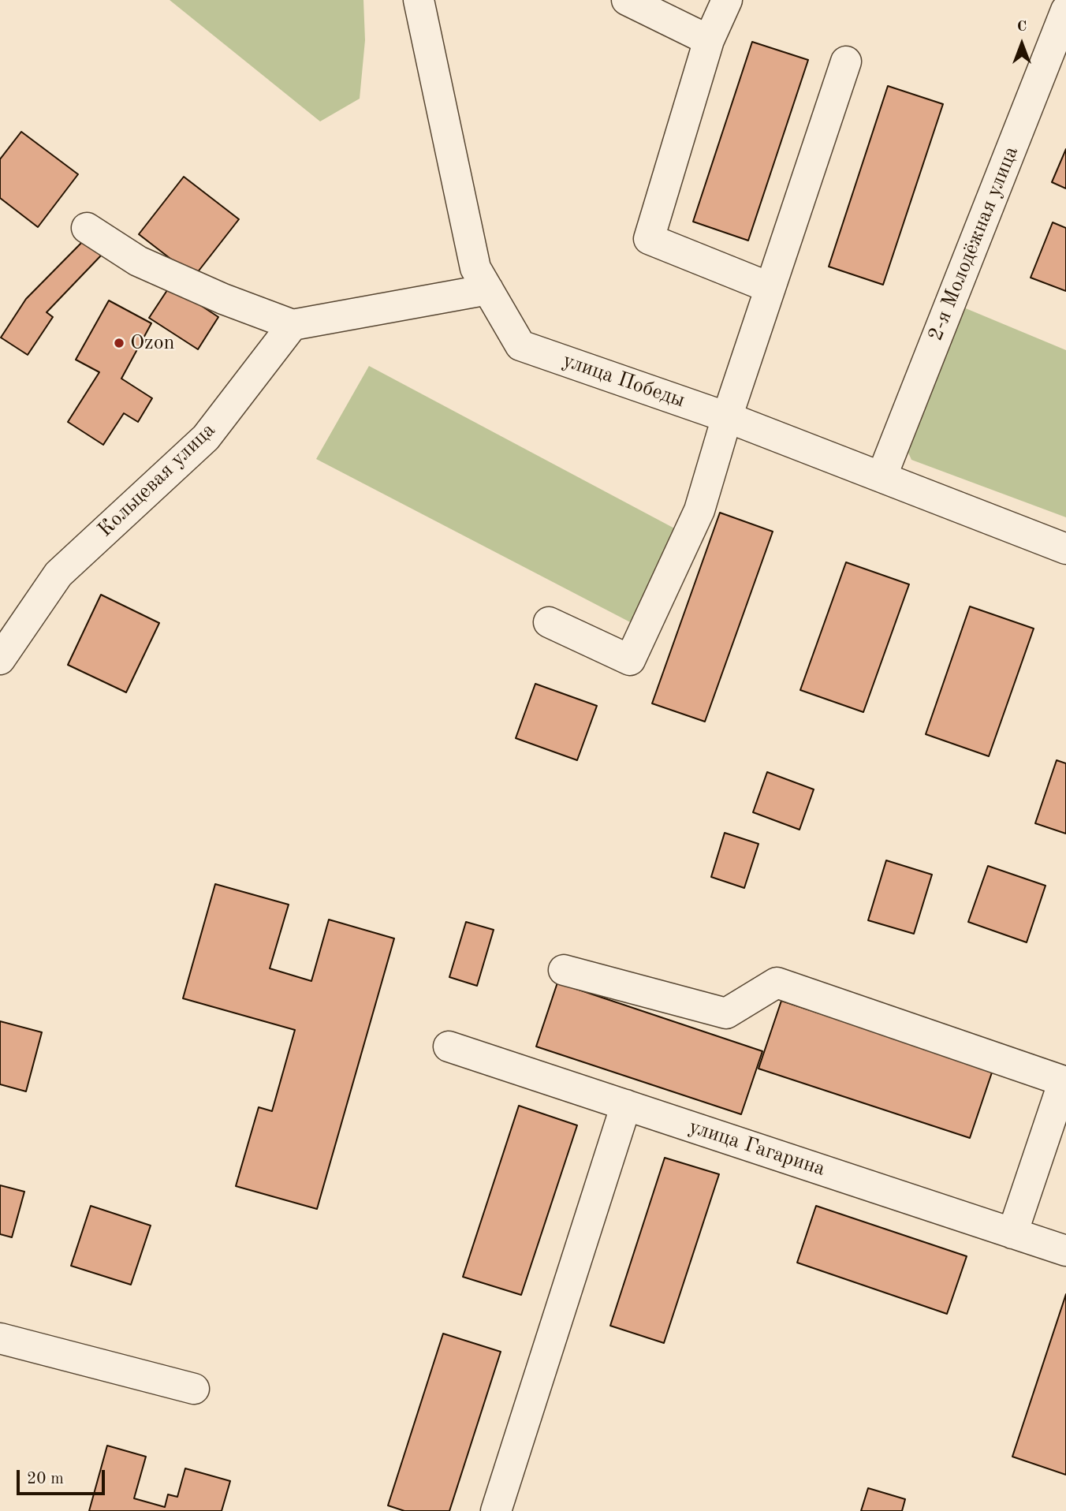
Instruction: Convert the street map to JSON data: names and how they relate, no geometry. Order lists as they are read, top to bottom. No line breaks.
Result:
{"streets":{"street":["2-я Молодёжная улица","улица Победы","Кольцевая улица","улица Гагарина"]},"crossings":[["2-я Молодёжная улица","улица Победы"]],"places":["Ozon"],"scale_bar":"20 m","north":"top"}
